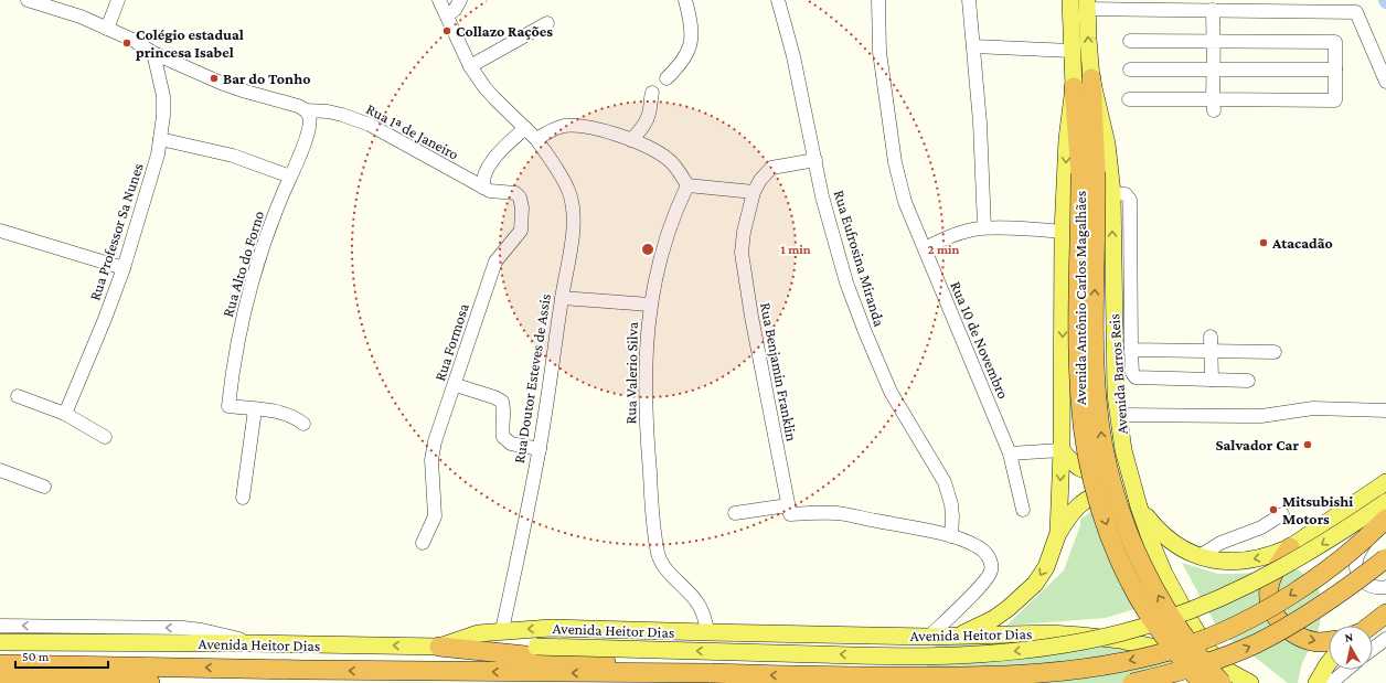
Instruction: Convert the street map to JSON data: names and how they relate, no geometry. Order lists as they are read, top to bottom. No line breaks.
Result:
{"streets":{"highway":["Avenida Antônio Carlos Magalhães","Avenida Barros Reis"],"main road":["Avenida Heitor Dias"],"street":["Rua 1ª de Janeiro","Rua Professor Sa Nunes","Rua Eufrosina Miranda","Rua Alto do Forno","Rua 10 de Novembro","Rua Formosa","Rua Benjamin Franklin","Rua Valerio Silva","Rua Doutor Esteves de Assis"]},"crossings":[["Rua 1ª de Janeiro","Rua Professor Sa Nunes"],["Rua 1ª de Janeiro","Rua Alto do Forno"],["Rua 1ª de Janeiro","Rua Formosa"],["Rua Eufrosina Miranda","Rua Benjamin Franklin"],["Avenida Antônio Carlos Magalhães","Avenida Barros Reis"],["Avenida Antônio Carlos Magalhães","Avenida Heitor Dias"],["Rua Valerio Silva","Avenida Heitor Dias"],["Avenida Barros Reis","Avenida Heitor Dias"],["Rua Doutor Esteves de Assis","Avenida Heitor Dias"]],"places":["Collazo Rações","Colégio estadual princesa Isabel","Bar do Tonho","Atacadão","Salvador Car","Mitsubishi Motors"],"scale_bar":"50 m","north":"top","rings":["1 min","2 min"]}
